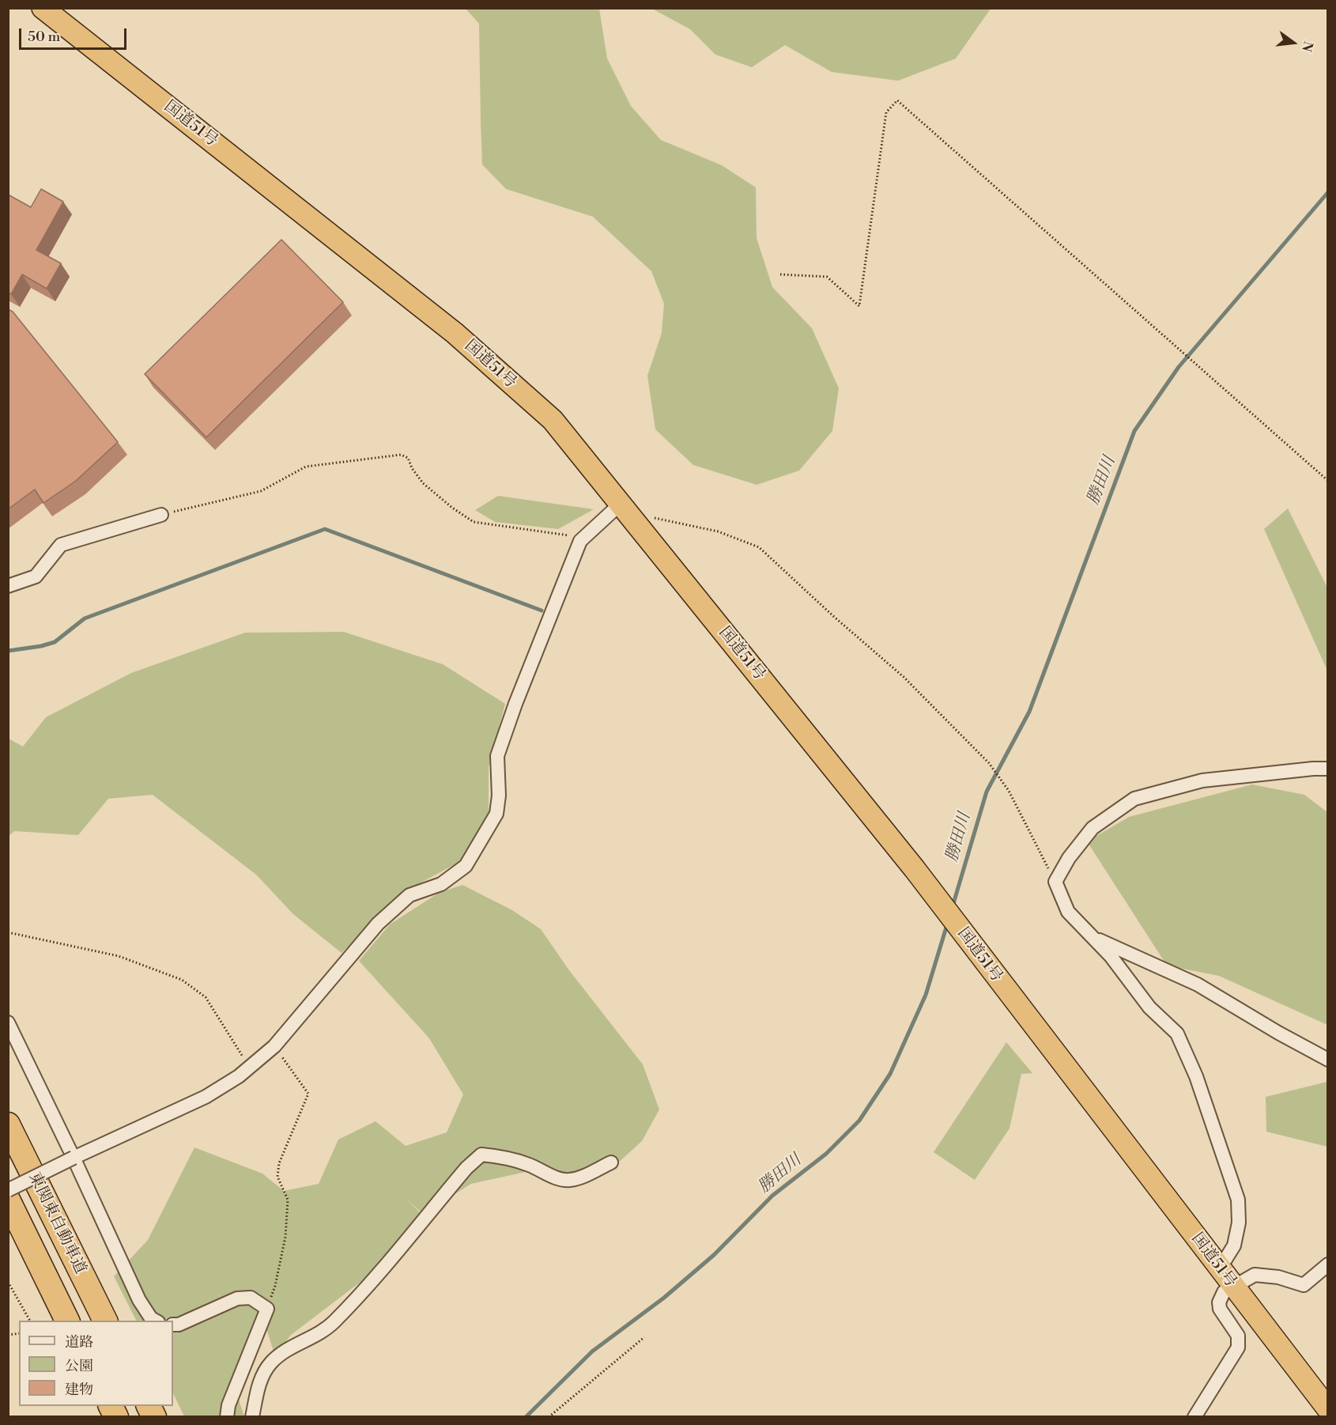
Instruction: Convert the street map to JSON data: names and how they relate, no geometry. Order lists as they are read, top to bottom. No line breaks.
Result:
{"streets":{"highway":["国道51号","東関東自動車道"]},"water":["勝田川"],"legend":["道路","公園","建物"],"scale_bar":"50 m","north":"right"}
